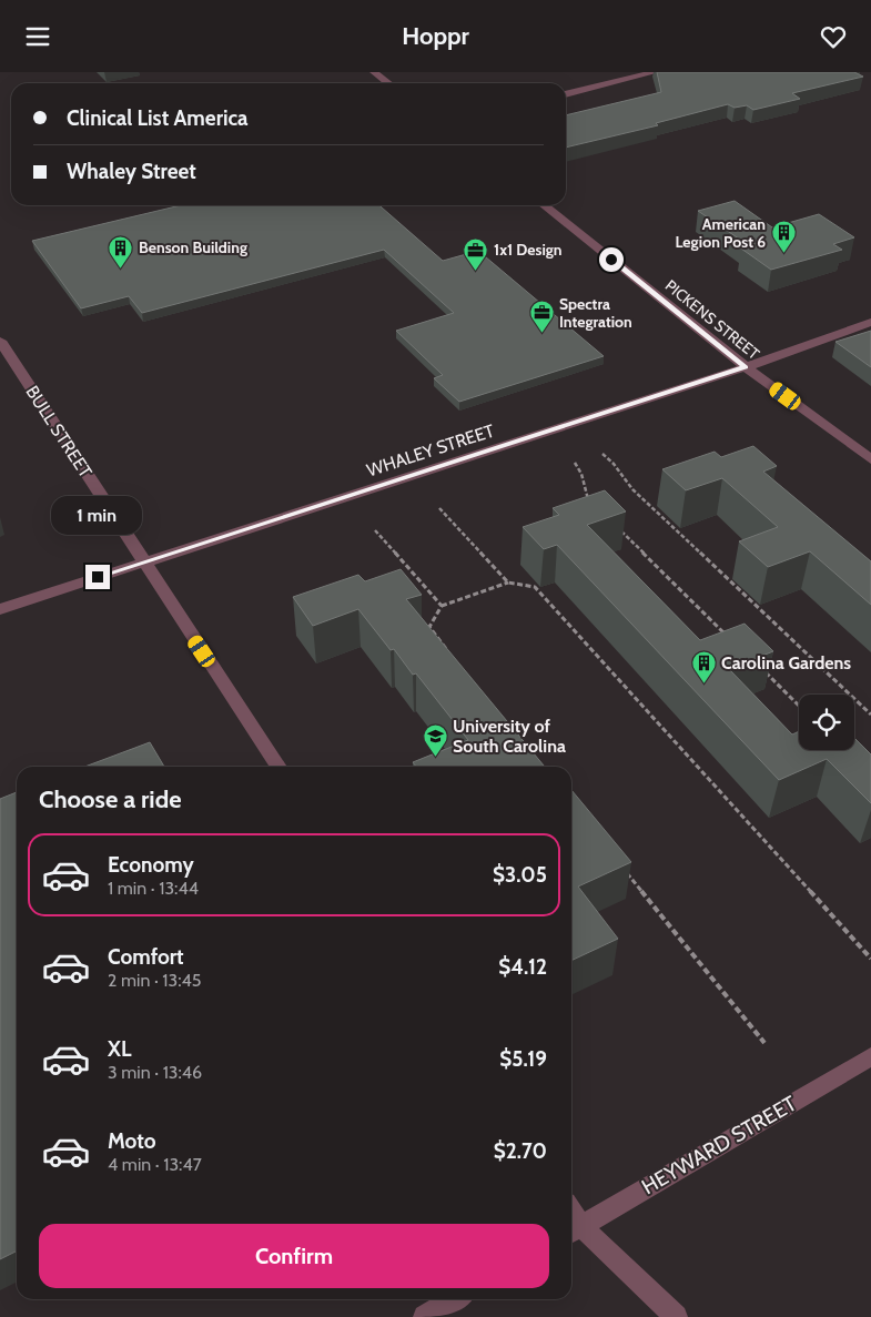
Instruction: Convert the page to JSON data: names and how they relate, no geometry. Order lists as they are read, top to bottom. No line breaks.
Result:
{"streets":{"street":["PICKENS STREET","BULL STREET","WHALEY STREET","HEYWARD STREET"]},"crossings":[["PICKENS STREET","WHALEY STREET"],["BULL STREET","WHALEY STREET"]],"places":{"building":["American Legion Post 6","Benson Building","Carolina Gardens"],"office":["1x1 Design","Spectra Integration"],"school or university":["University of South Carolina"]},"page":{"header":"Hoppr","banner":["Clinical List America","Whaley Street"],"bubble":"1 min","heading":"Choose a ride","list":[{"name":"Economy","note":"1 min · 13:44","value":"$3.05"},{"name":"Comfort","note":"2 min · 13:45","value":"$4.12"},{"name":"XL","note":"3 min · 13:46","value":"$5.19"},{"name":"Moto","note":"4 min · 13:47","value":"$2.70"}],"buttons":"Confirm"}}
